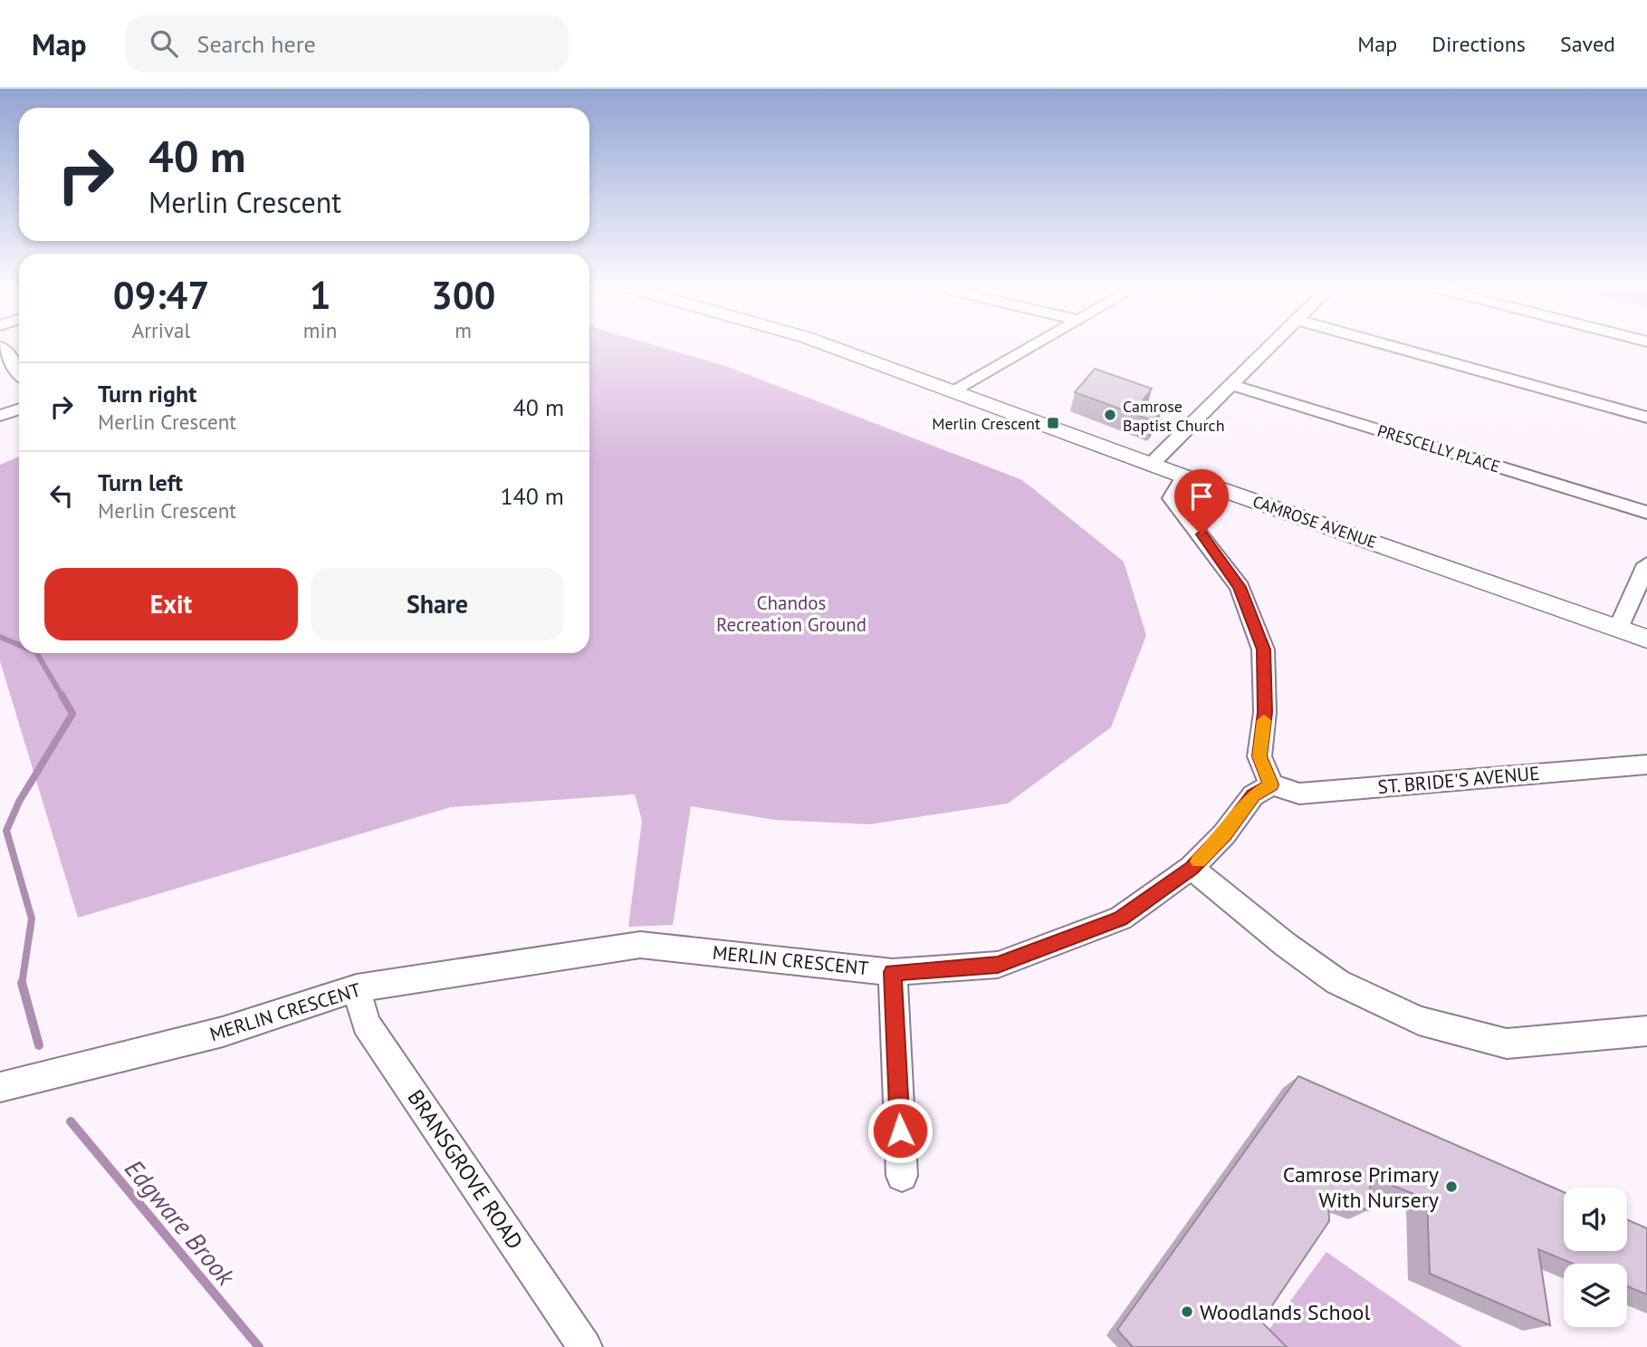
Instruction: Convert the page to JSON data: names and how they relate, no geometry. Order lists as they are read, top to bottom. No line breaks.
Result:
{"streets":{"street":["PRESCELLY PLACE","CAMROSE AVENUE","ST. BRIDE'S AVENUE","MERLIN CRESCENT","BRANSGROVE ROAD"]},"crossings":[["ST. BRIDE'S AVENUE","MERLIN CRESCENT"],["MERLIN CRESCENT","BRANSGROVE ROAD"]],"water":["Edgware Brook"],"parks":["Chandos Recreation Ground"],"places":{"other":["Camrose Baptist Church","Camrose Primary With Nursery","Woodlands School"],"transit":["Merlin Crescent"]},"page":{"header":"Map","search":"Search here","nav":["Map","Directions","Saved"],"turn":["40 m","Merlin Crescent"],"eta":["09:47","Arrival","1","min","300","m"],"list":[{"name":"Turn right","note":"Merlin Crescent","value":"40 m"},{"name":"Turn left","note":"Merlin Crescent","value":"140 m"}],"buttons":["Exit","Share"]}}
